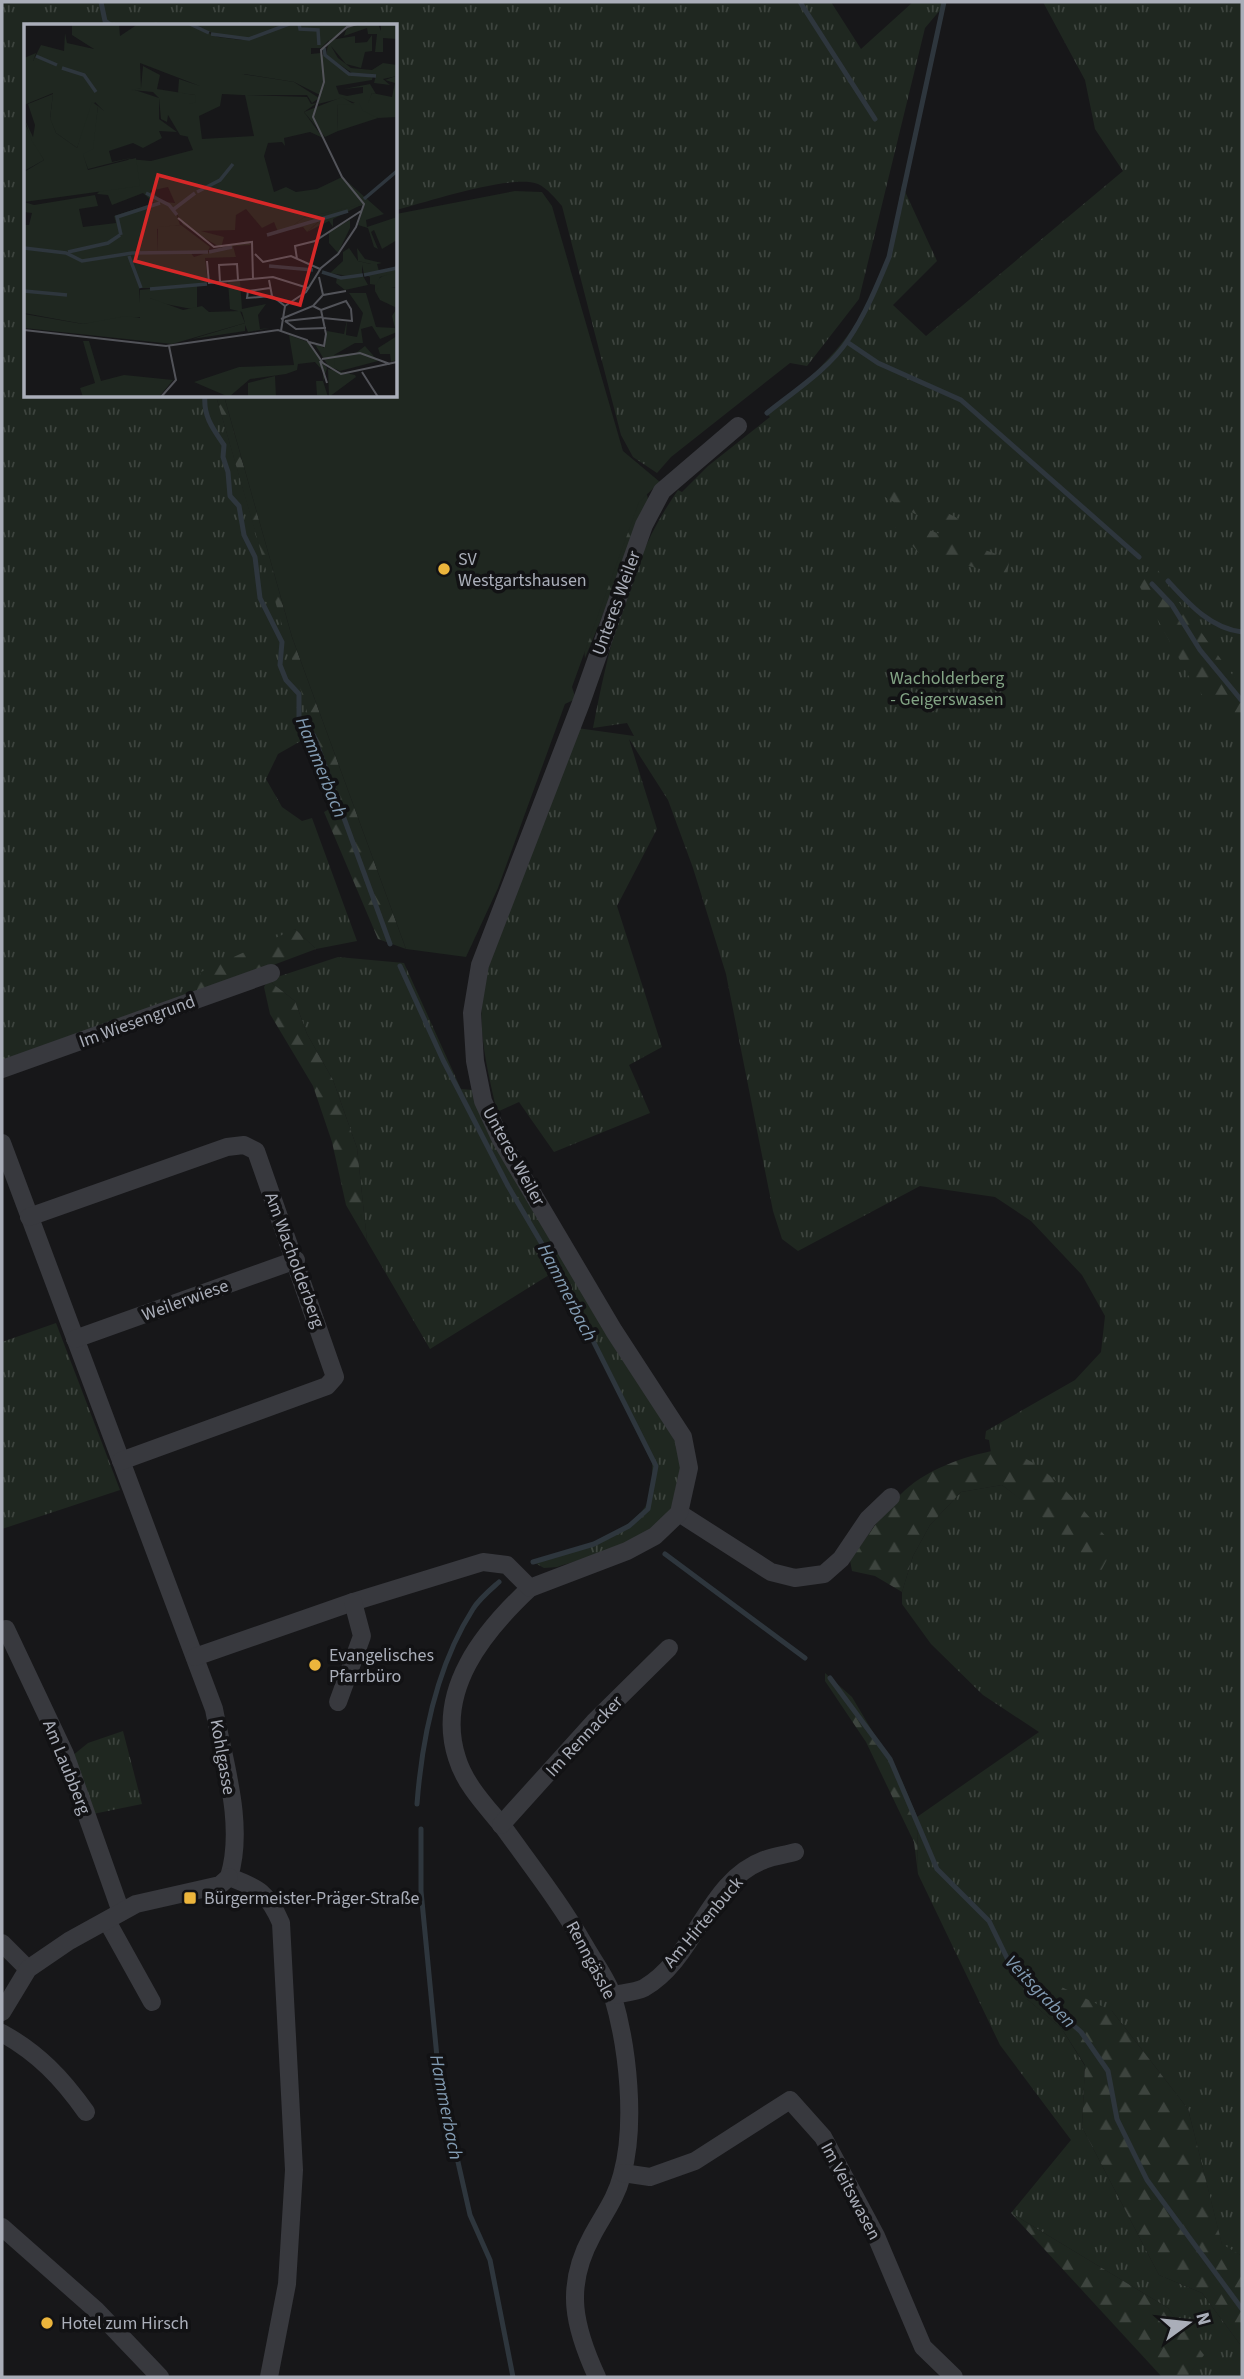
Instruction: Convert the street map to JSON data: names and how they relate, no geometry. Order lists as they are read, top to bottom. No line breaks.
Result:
{"streets":{"street":["Unteres Weiler","Im Wiesengrund","Am Wacholderberg","Weilerwiese","Im Rennacker","Kohlgasse","Am Laubberg","Am Hirtenbuck","Renngässle","Im Veitswasen"]},"crossings":[["Am Wacholderberg","Weilerwiese"],["Am Wacholderberg","Kohlgasse"],["Weilerwiese","Kohlgasse"],["Im Rennacker","Renngässle"],["Am Hirtenbuck","Renngässle"],["Renngässle","Im Veitswasen"]],"water":["Hammerbach","Veitsgraben"],"parks":["Wacholderberg - Geigerswasen"],"places":{"other":["SV Westgartshausen","Evangelisches Pfarrbüro","Hotel zum Hirsch"],"transit":["Bürgermeister-Präger-Straße"]},"north":"right"}
